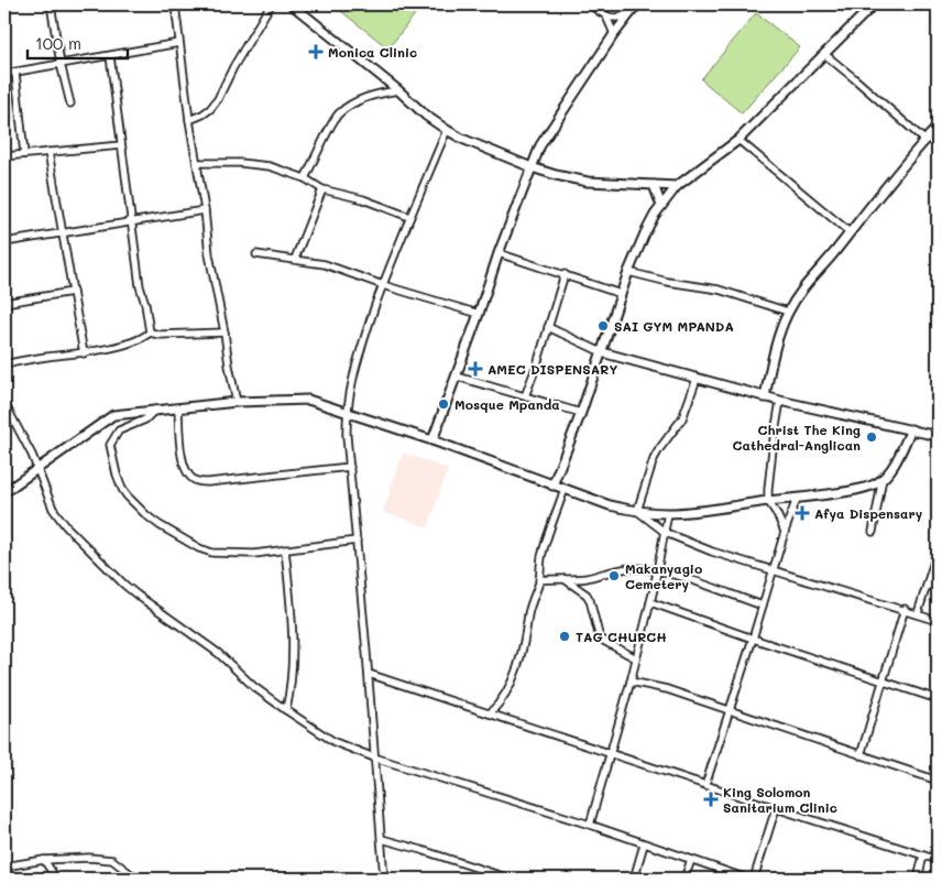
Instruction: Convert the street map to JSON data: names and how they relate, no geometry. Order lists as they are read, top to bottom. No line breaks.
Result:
{"places":{"health":["Monica Clinic","AMEC DISPENSARY","Afya Dispensary","King Solomon Sanitarium Clinic"],"other":["SAI GYM MPANDA","Mosque Mpanda","Christ The King Cathedral-Anglican","Makanyagio Cemetery","TAG CHURCH"]},"scale_bar":"100 m"}
